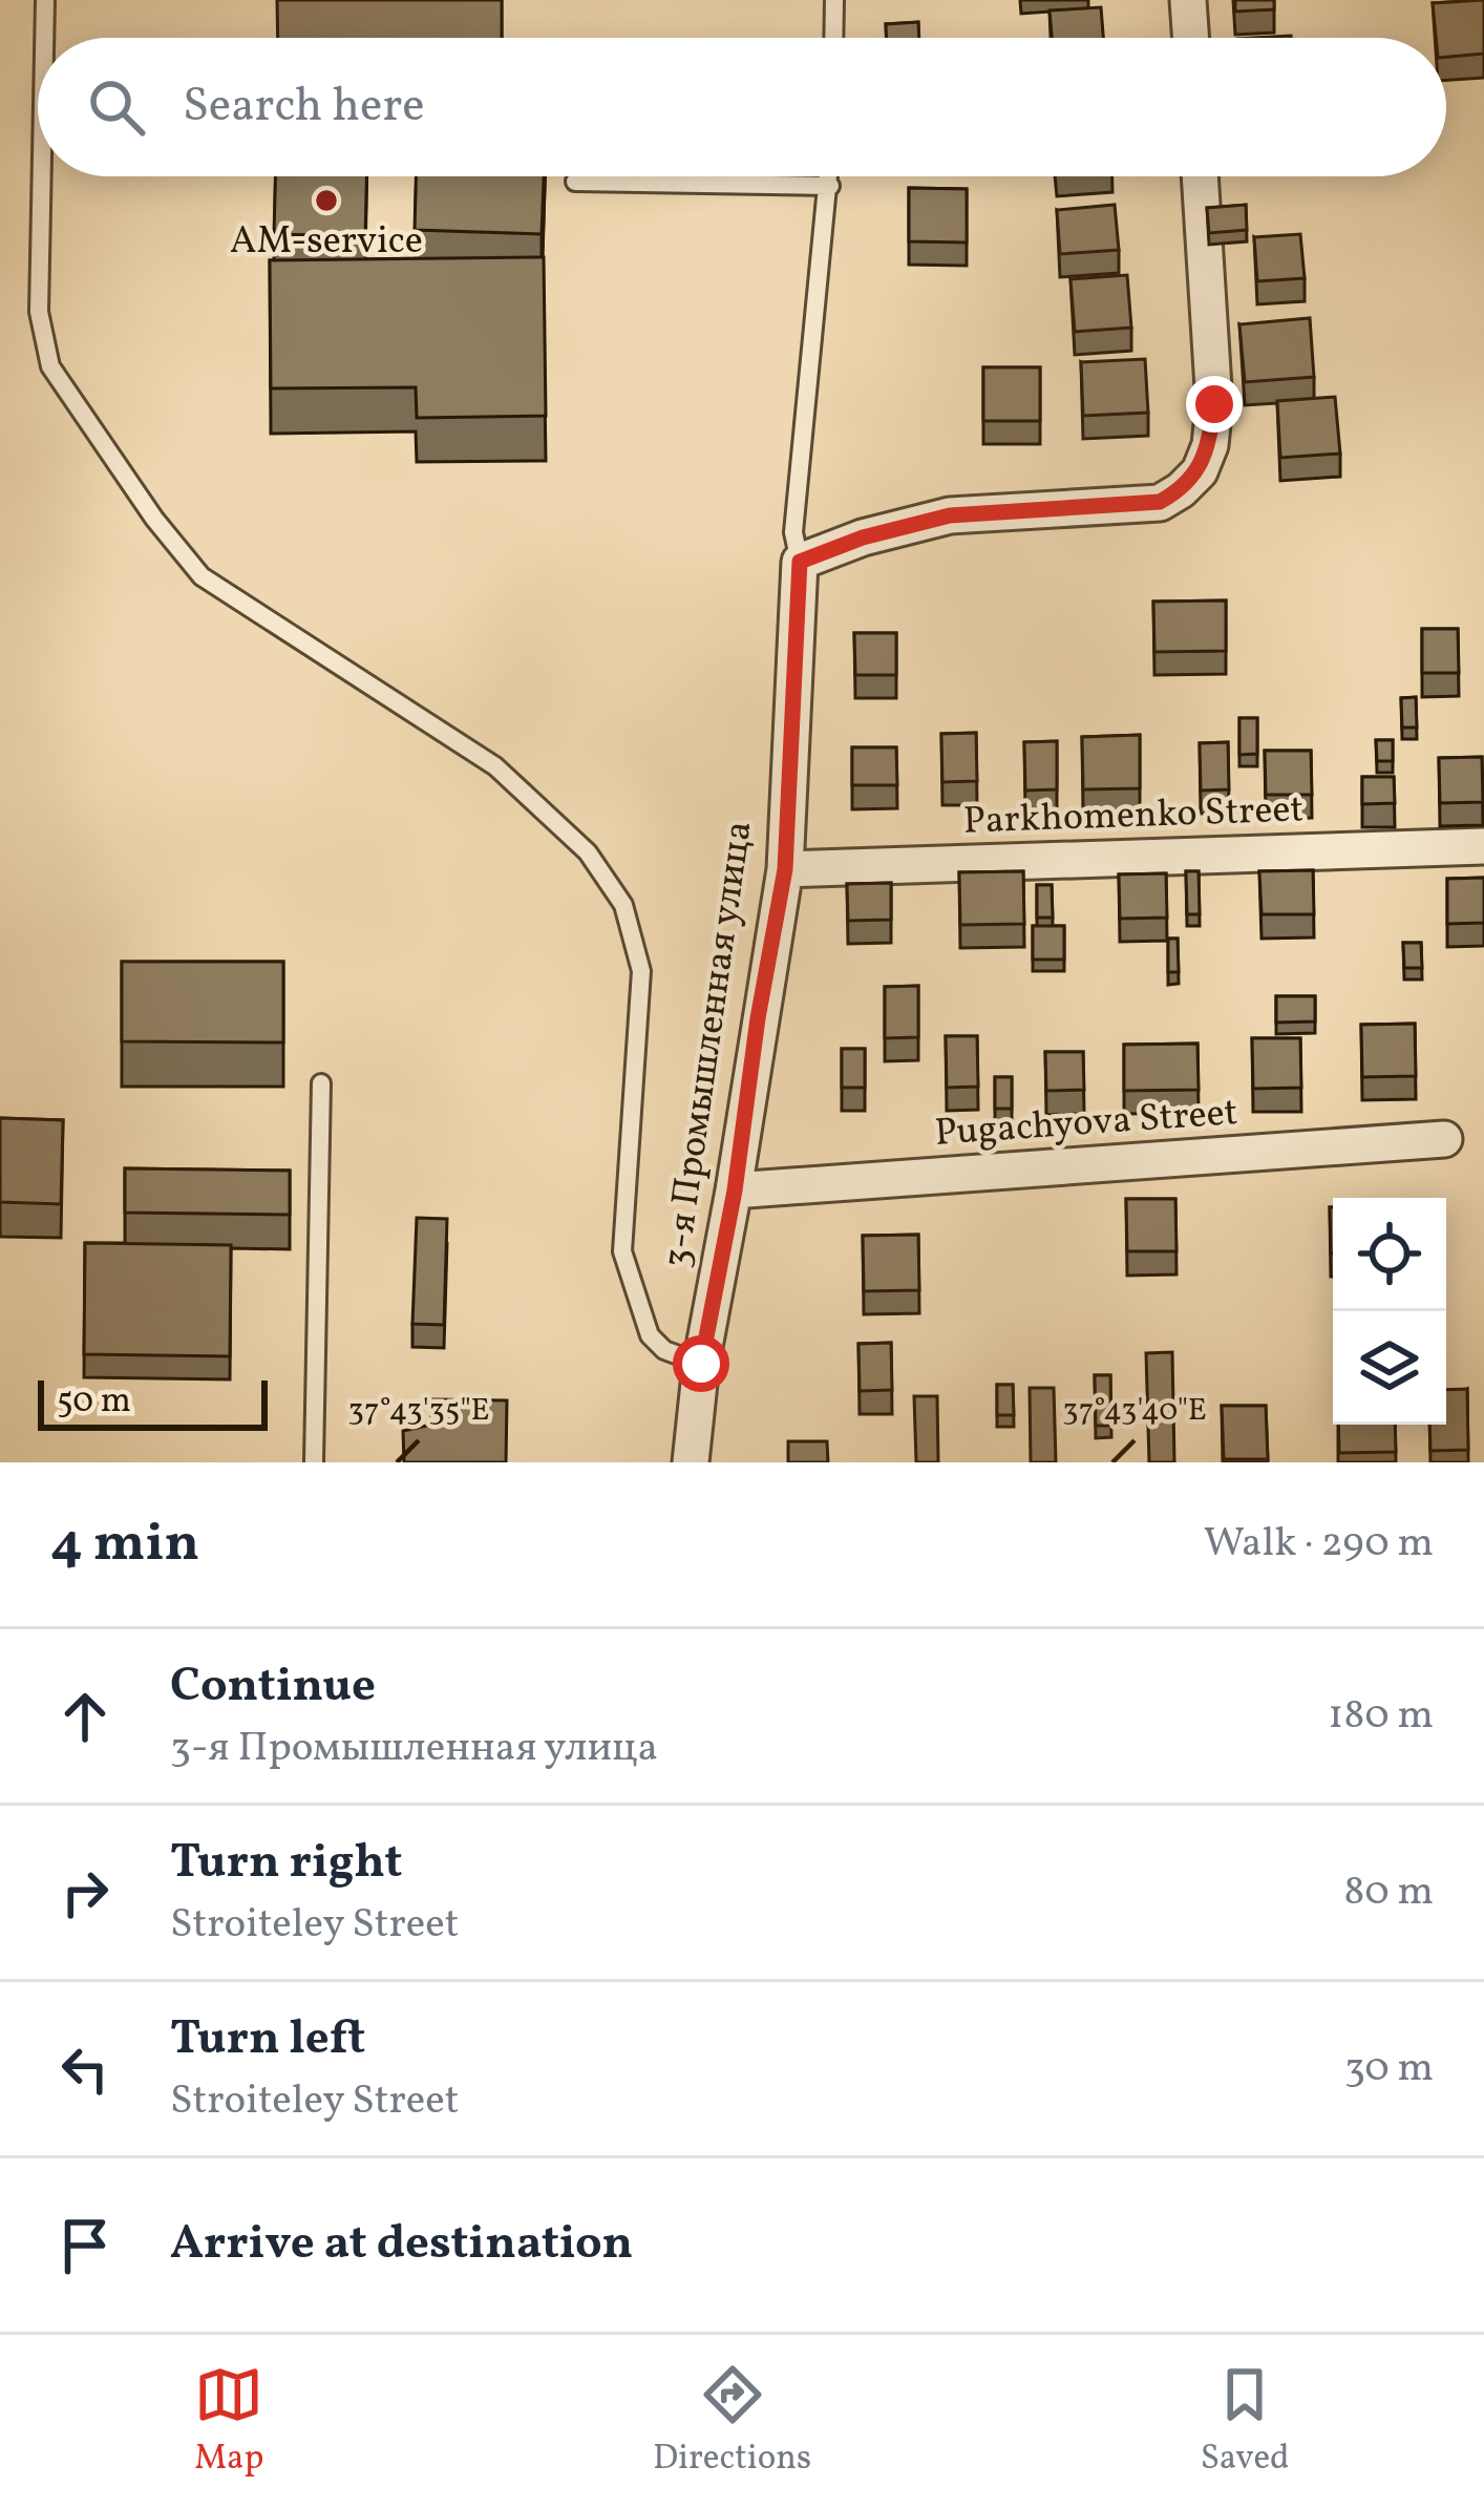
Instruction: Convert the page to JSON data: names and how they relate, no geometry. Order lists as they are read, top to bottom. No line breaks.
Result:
{"streets":{"street":["Parkhomenko Street","3-я Промышленная улица","Pugachyova Street"]},"crossings":[["Parkhomenko Street","3-я Промышленная улица"],["3-я Промышленная улица","Pugachyova Street"]],"places":["AM-service"],"scale_bar":"50 m","page":{"search":"Search here","scale":"50 m","heading":["4 min","Walk · 290 m"],"list":[["Continue","3-я Промышленная улица","180 m"],["Turn right","Stroiteley Street","80 m"],["Turn left","Stroiteley Street","30 m"],"Arrive at destination"],"nav":["Map","Directions","Saved"]},"coordinates":["37°43'35\"E","37°43'40\"E"]}
